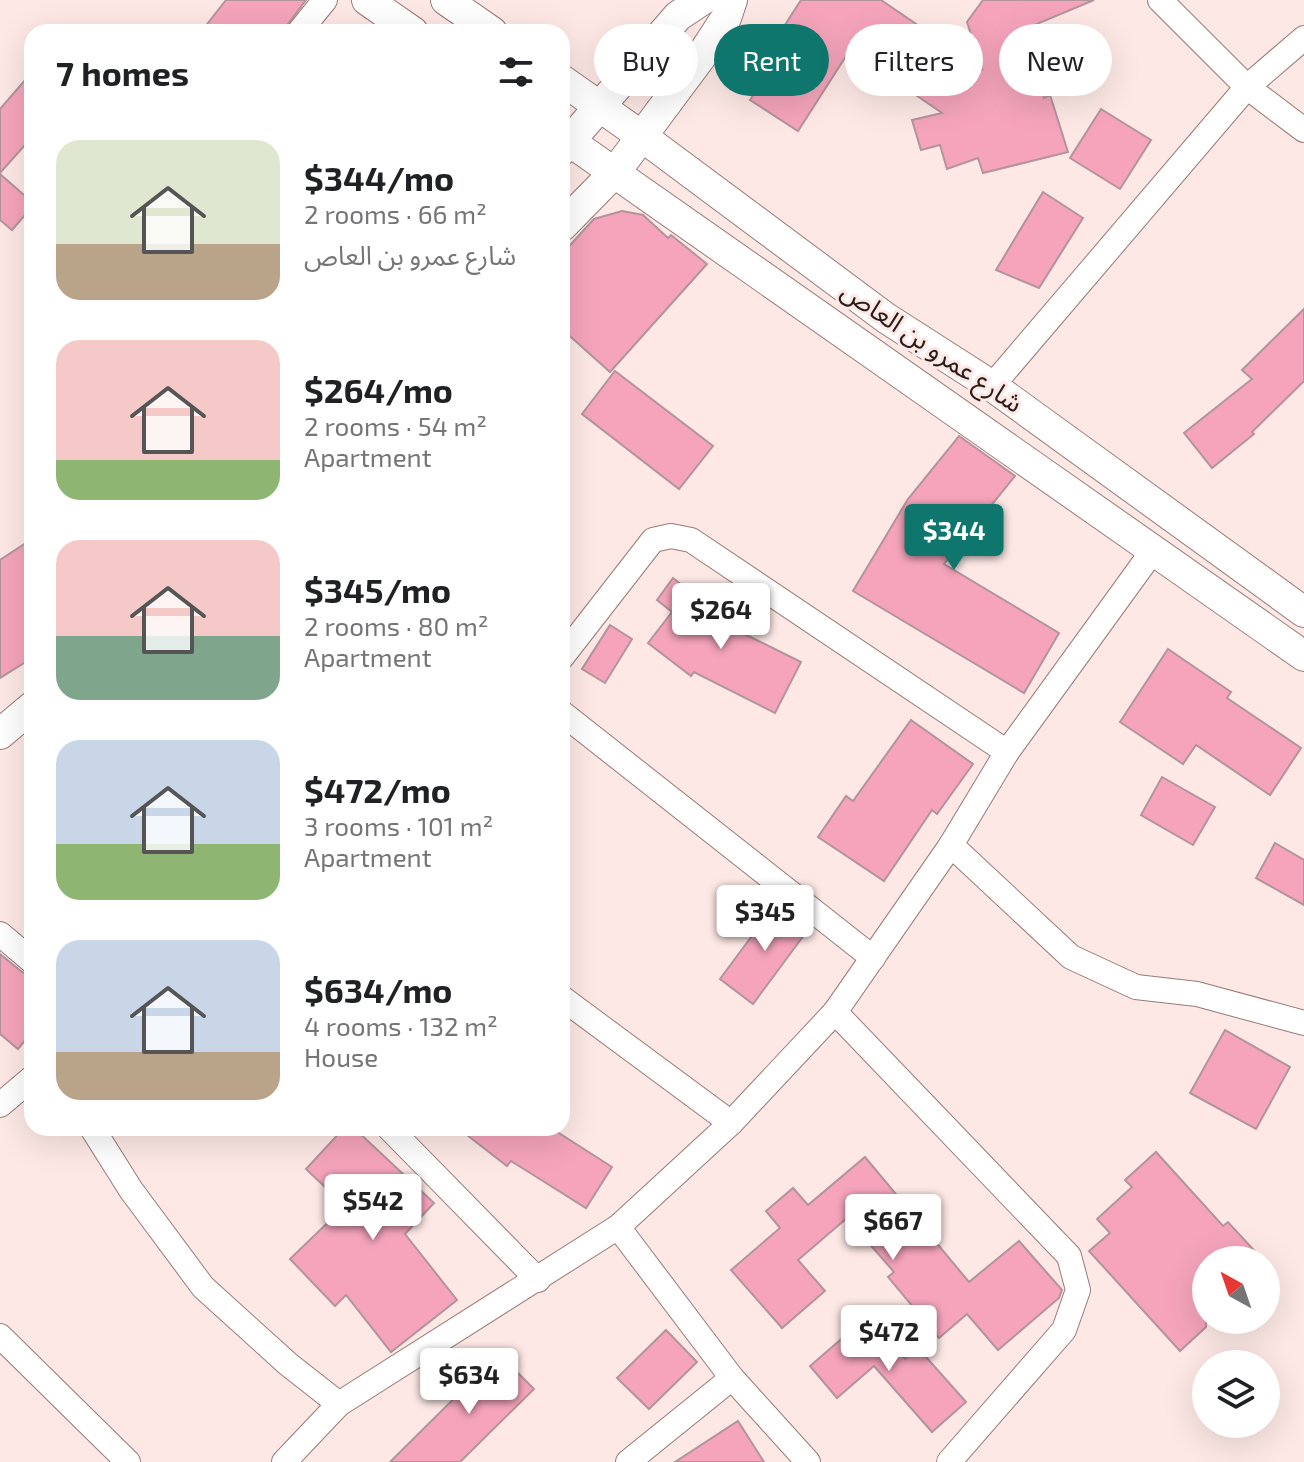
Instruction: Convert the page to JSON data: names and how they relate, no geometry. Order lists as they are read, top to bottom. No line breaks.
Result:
{"streets":{"street":["شارع عمرو بن العاص"]},"north":"top left","page":{"chip":["Buy","Rent","Filters","New"],"heading":"7 homes","list":[{"name":"$344/mo","note":"2 rooms · 66 m² · شارع عمرو بن العاص"},{"name":"$264/mo","note":"2 rooms · 54 m² · Apartment"},{"name":"$345/mo","note":"2 rooms · 80 m² · Apartment"},{"name":"$472/mo","note":"3 rooms · 101 m² · Apartment"},{"name":"$634/mo","note":"4 rooms · 132 m² · House"}],"price":["$344","$264","$345","$542","$667","$472","$634"]}}
